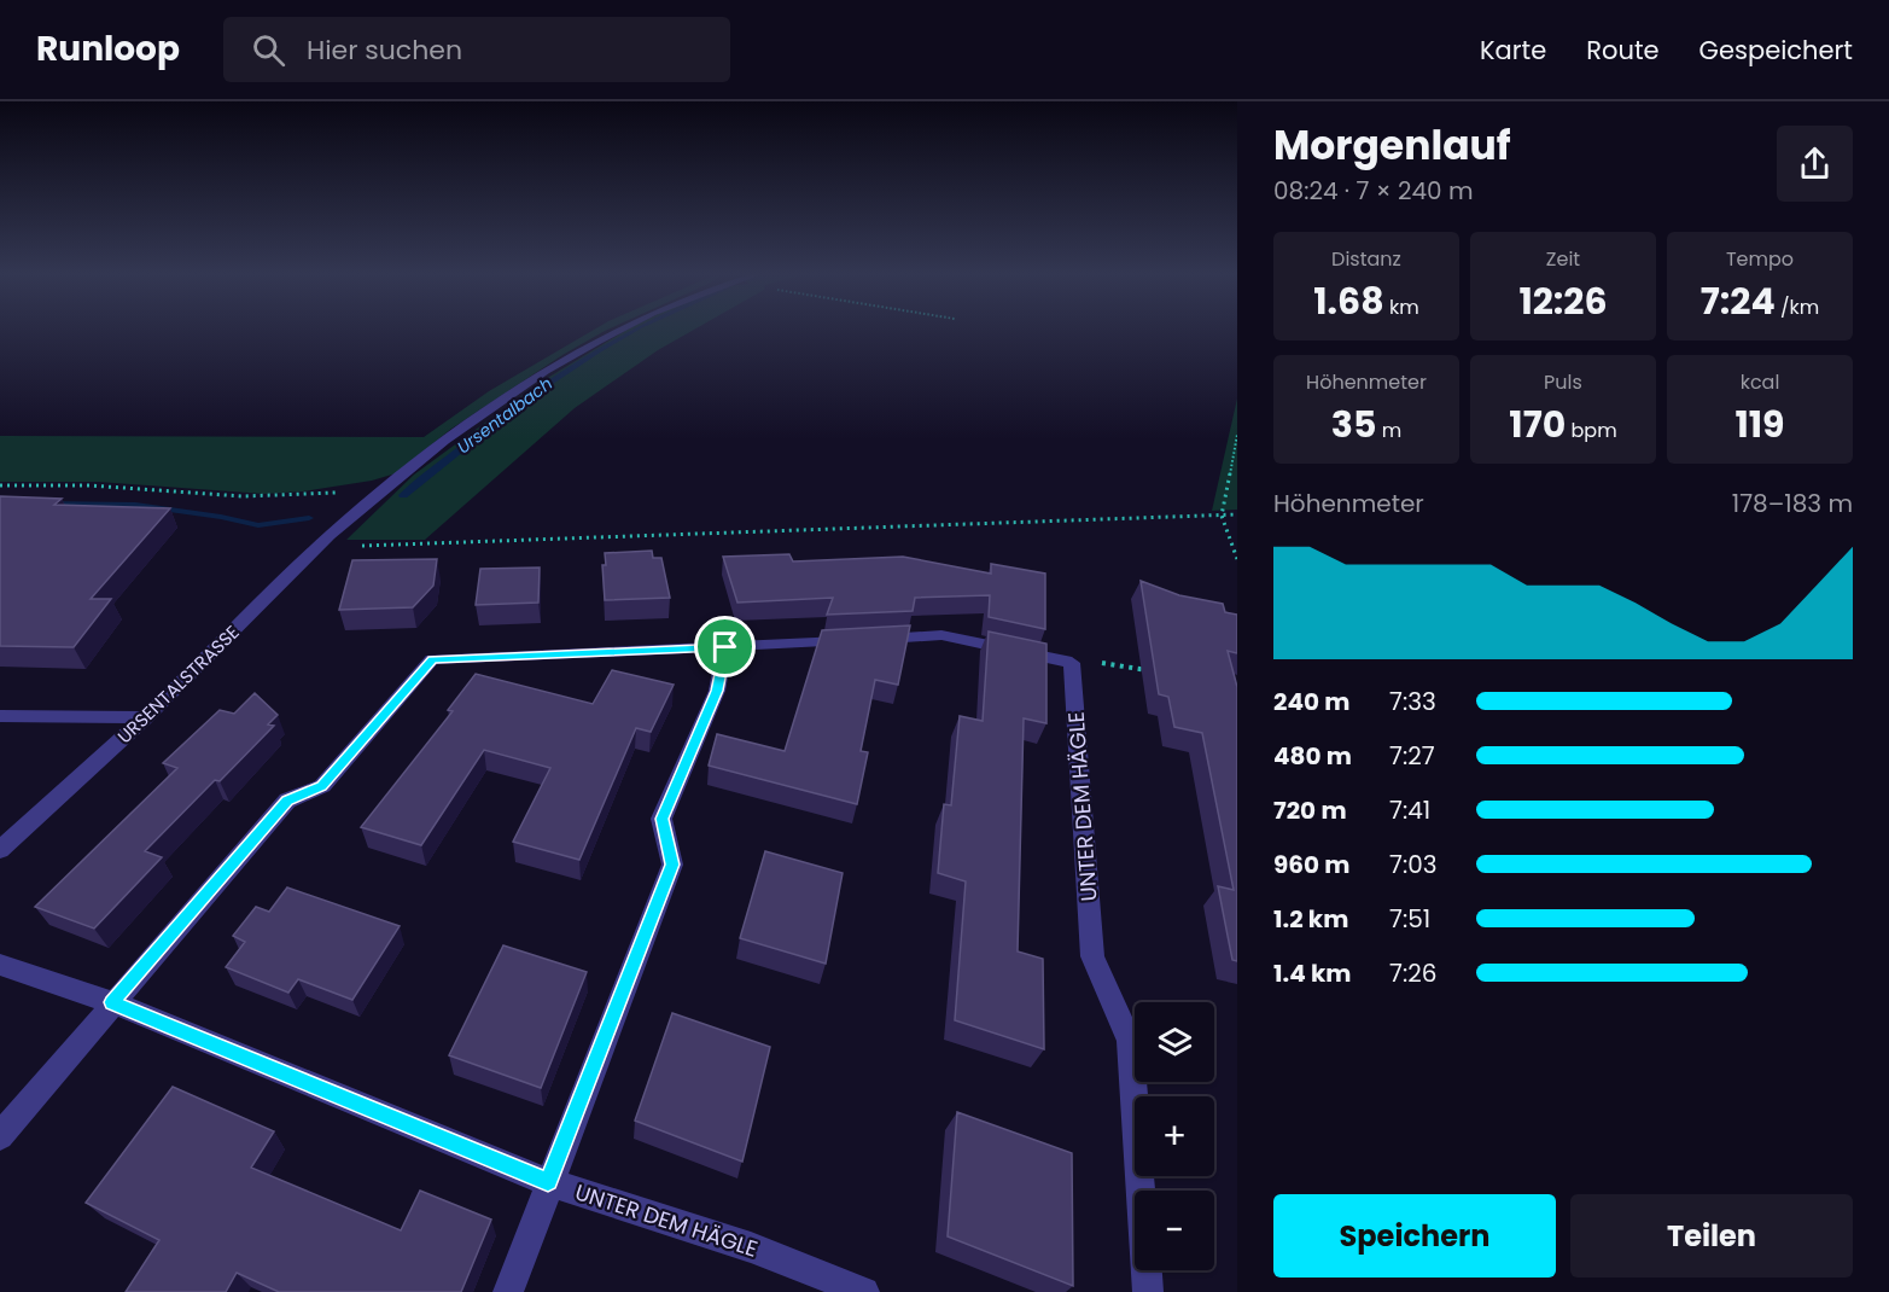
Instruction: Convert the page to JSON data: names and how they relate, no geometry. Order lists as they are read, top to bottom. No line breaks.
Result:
{"streets":{"street":["URSENTALSTRASSE","UNTER DEM HÄGLE"]},"water":["Ursentalbach"],"page":{"header":"Runloop","search":"Hier suchen","nav":["Karte","Route","Gespeichert"],"heading":["Morgenlauf","08:24 · 7 × 240 m"],"stats":[["Distanz","1.68 km"],["Zeit","12:26"],["Tempo","7:24 /km"],["Höhenmeter","35 m"],["Puls","170 bpm"],["kcal","119"]],"chart":["Höhenmeter","178–183 m"],"list":[{"name":"240 m","note":"7:33"},{"name":"480 m","note":"7:27"},{"name":"720 m","note":"7:41"},{"name":"960 m","note":"7:03"},{"name":"1.2 km","note":"7:51"},{"name":"1.4 km","note":"7:26"}],"map_buttons":["+","−"],"buttons":["Speichern","Teilen"]}}
